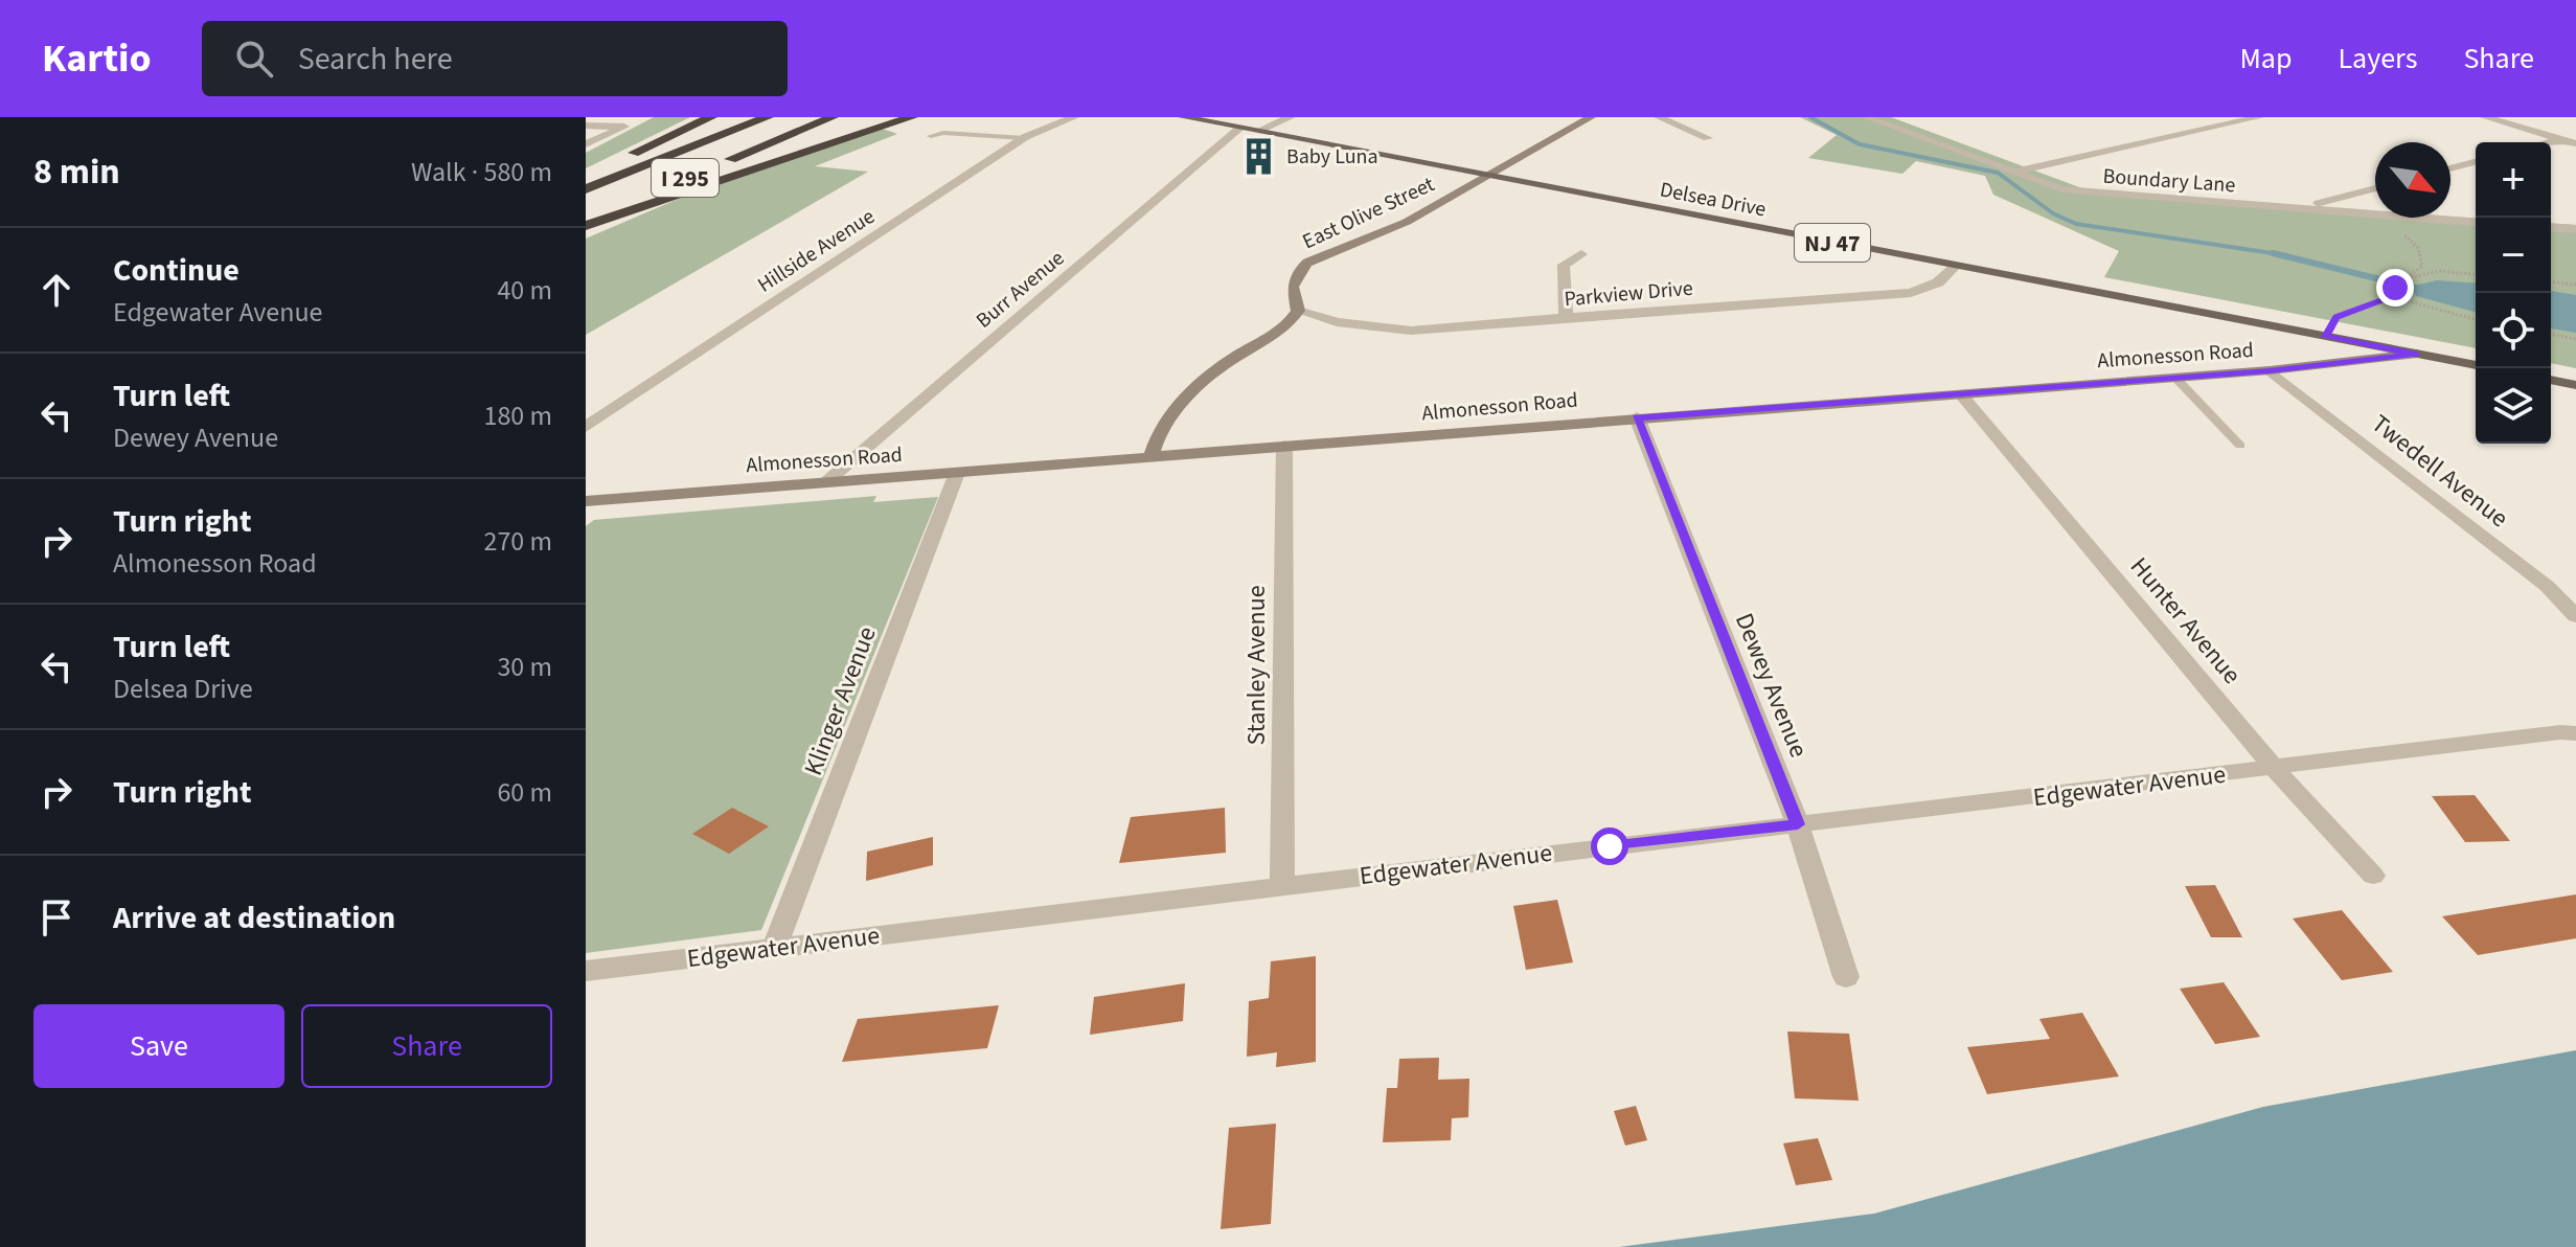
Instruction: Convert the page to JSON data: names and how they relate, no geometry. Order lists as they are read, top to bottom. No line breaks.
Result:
{"streets":{"highway":["I 295"],"main road":["Delsea Drive","East Olive Street","NJ 47","Almonesson Road"],"street":["Boundary Lane","Hillside Avenue","Burr Avenue","Parkview Drive","Twedell Avenue","Hunter Avenue","Stanley Avenue","Dewey Avenue","Klinger Avenue","Edgewater Avenue"]},"crossings":[["Delsea Drive","East Olive Street"],["Delsea Drive","Burr Avenue"],["Delsea Drive","Parkview Drive"],["Delsea Drive","Almonesson Road"],["East Olive Street","Parkview Drive"],["Burr Avenue","Almonesson Road"],["Almonesson Road","Twedell Avenue"],["Almonesson Road","Hunter Avenue"],["Almonesson Road","Stanley Avenue"],["Almonesson Road","Dewey Avenue"],["Almonesson Road","Klinger Avenue"],["Hunter Avenue","Edgewater Avenue"],["Stanley Avenue","Edgewater Avenue"],["Dewey Avenue","Edgewater Avenue"],["Klinger Avenue","Edgewater Avenue"]],"places":{"building":["Baby Luna"]},"north":"bottom right","page":{"header":"Kartio","search":"Search here","nav":["Map","Layers","Share"],"heading":["8 min","Walk · 580 m"],"map_buttons":["+","−"],"list":[["Continue","Edgewater Avenue","40 m"],["Turn left","Dewey Avenue","180 m"],["Turn right","Almonesson Road","270 m"],["Turn left","Delsea Drive","30 m"],["Turn right","60 m"],"Arrive at destination"],"buttons":["Save","Share"]}}
